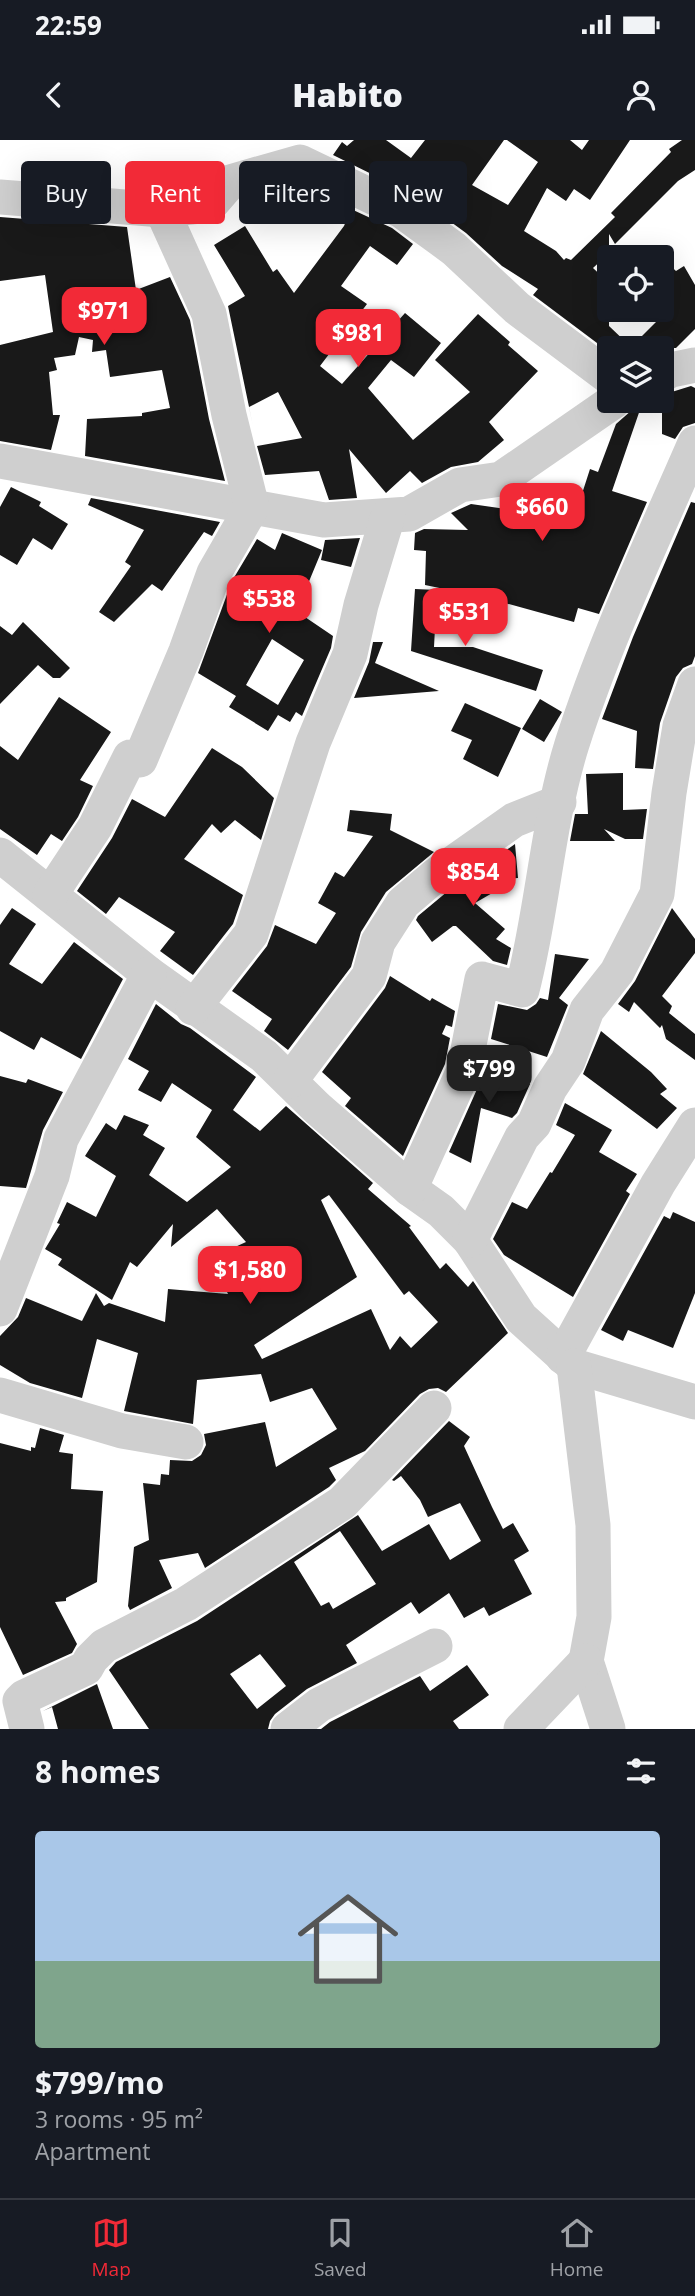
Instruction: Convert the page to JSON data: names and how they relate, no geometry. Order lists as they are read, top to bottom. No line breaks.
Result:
{"page":{"status":"22:59","header":"Habito","chip":["Buy","Rent","Filters","New"],"price":["$971","$981","$660","$538","$531","$854","$799","$1,580"],"heading":"8 homes","list":[{"name":"$799/mo","note":"3 rooms · 95 m² · Apartment"}],"tabs":["Map","Saved","Home"]}}
